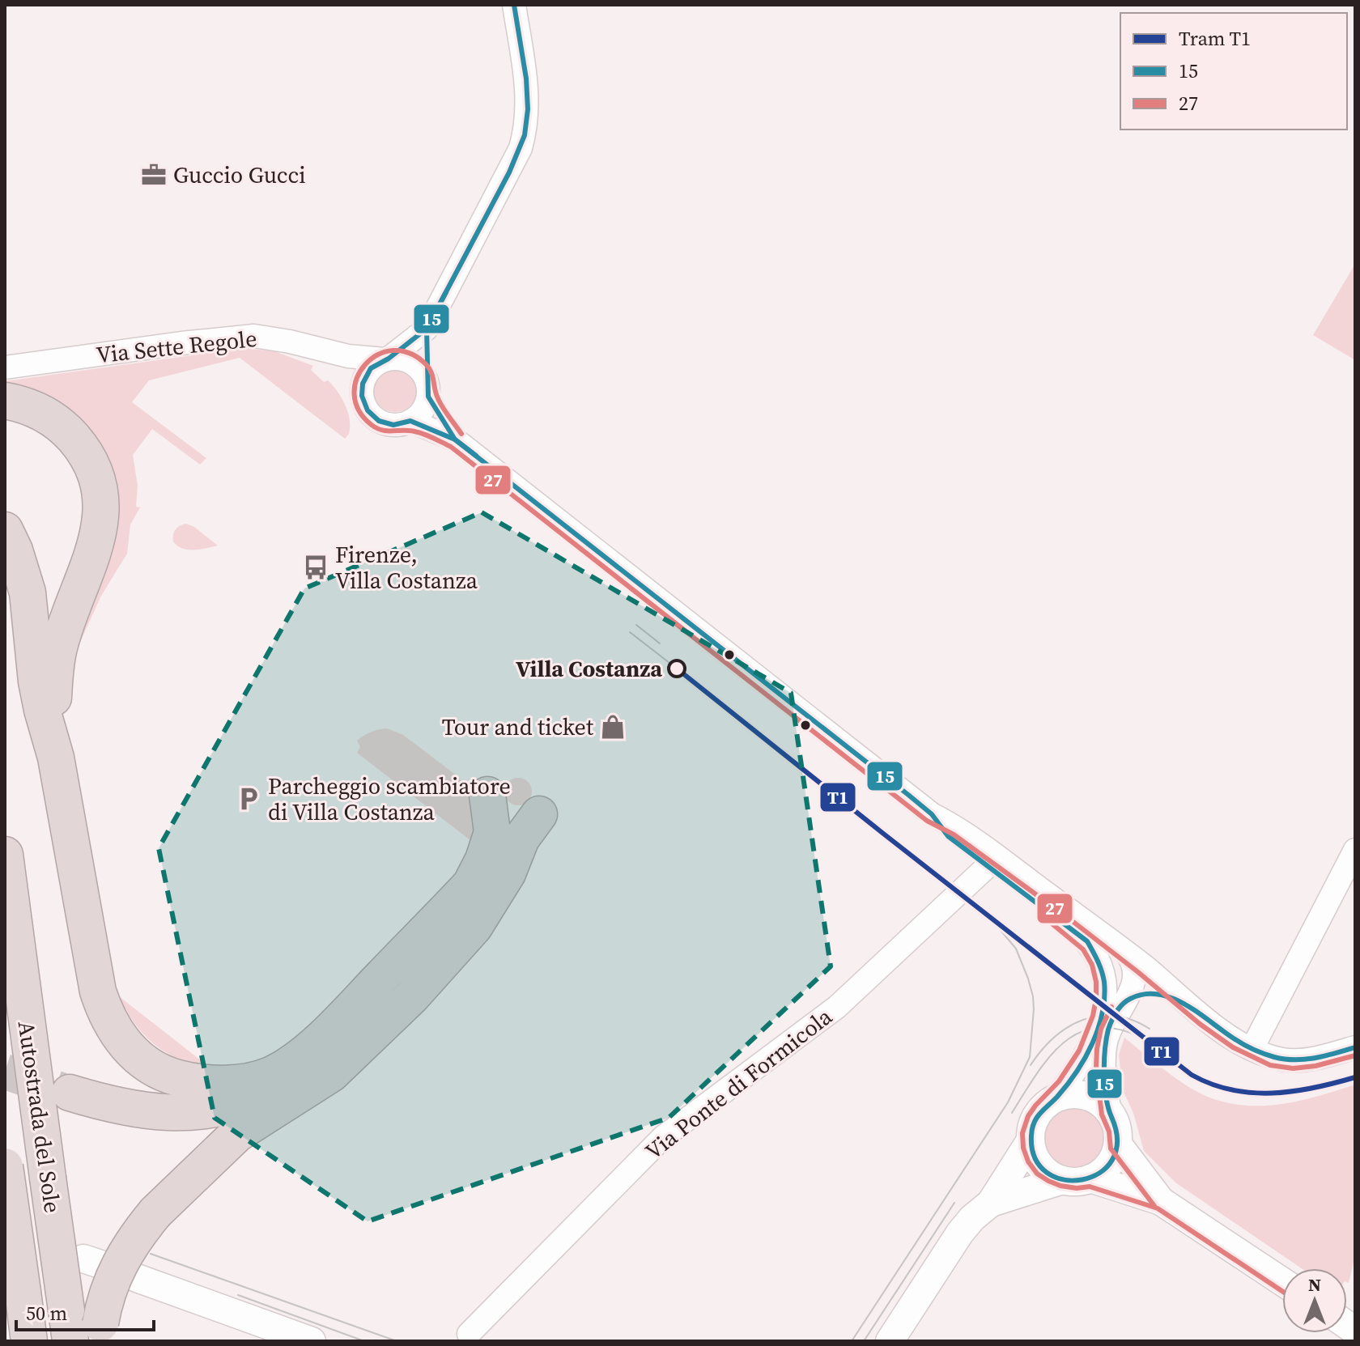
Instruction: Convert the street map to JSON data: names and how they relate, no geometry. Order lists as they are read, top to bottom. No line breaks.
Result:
{"streets":{"highway":["Autostrada del Sole"],"street":["Via Sette Regole","Via Ponte di Formicola"]},"places":{"office":["Guccio Gucci"],"bus stop":["Firenze, Villa Costanza"],"other":["Villa Costanza"],"shop":["Tour and ticket"],"parking":["Parcheggio scambiatore di Villa Costanza"]},"lines":["transit line 15","transit line 27","tram line T1"],"legend":["Tram T1","15","27"],"scale_bar":"50 m","north":"top"}
